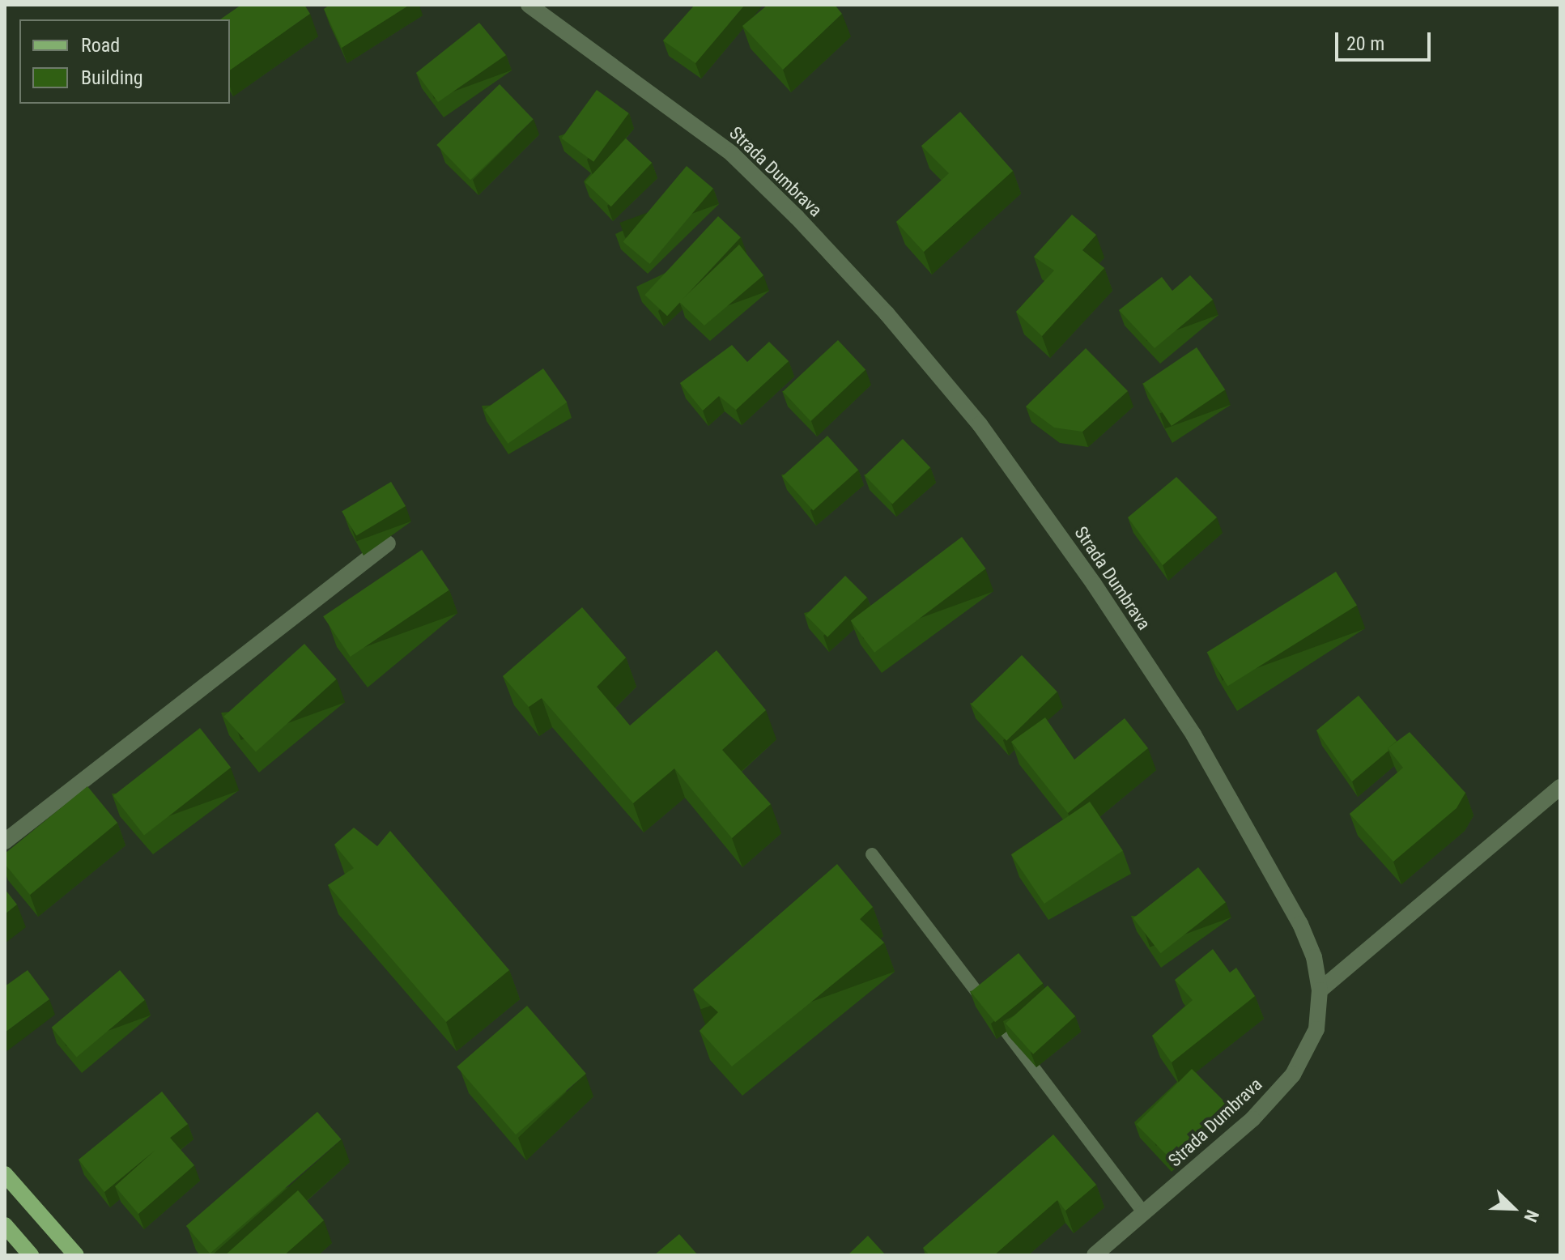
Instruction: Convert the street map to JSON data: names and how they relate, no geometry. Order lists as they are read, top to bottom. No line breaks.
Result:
{"streets":{"street":["Strada Dumbrava"]},"legend":["Road","Building"],"scale_bar":"20 m","north":"bottom right"}
